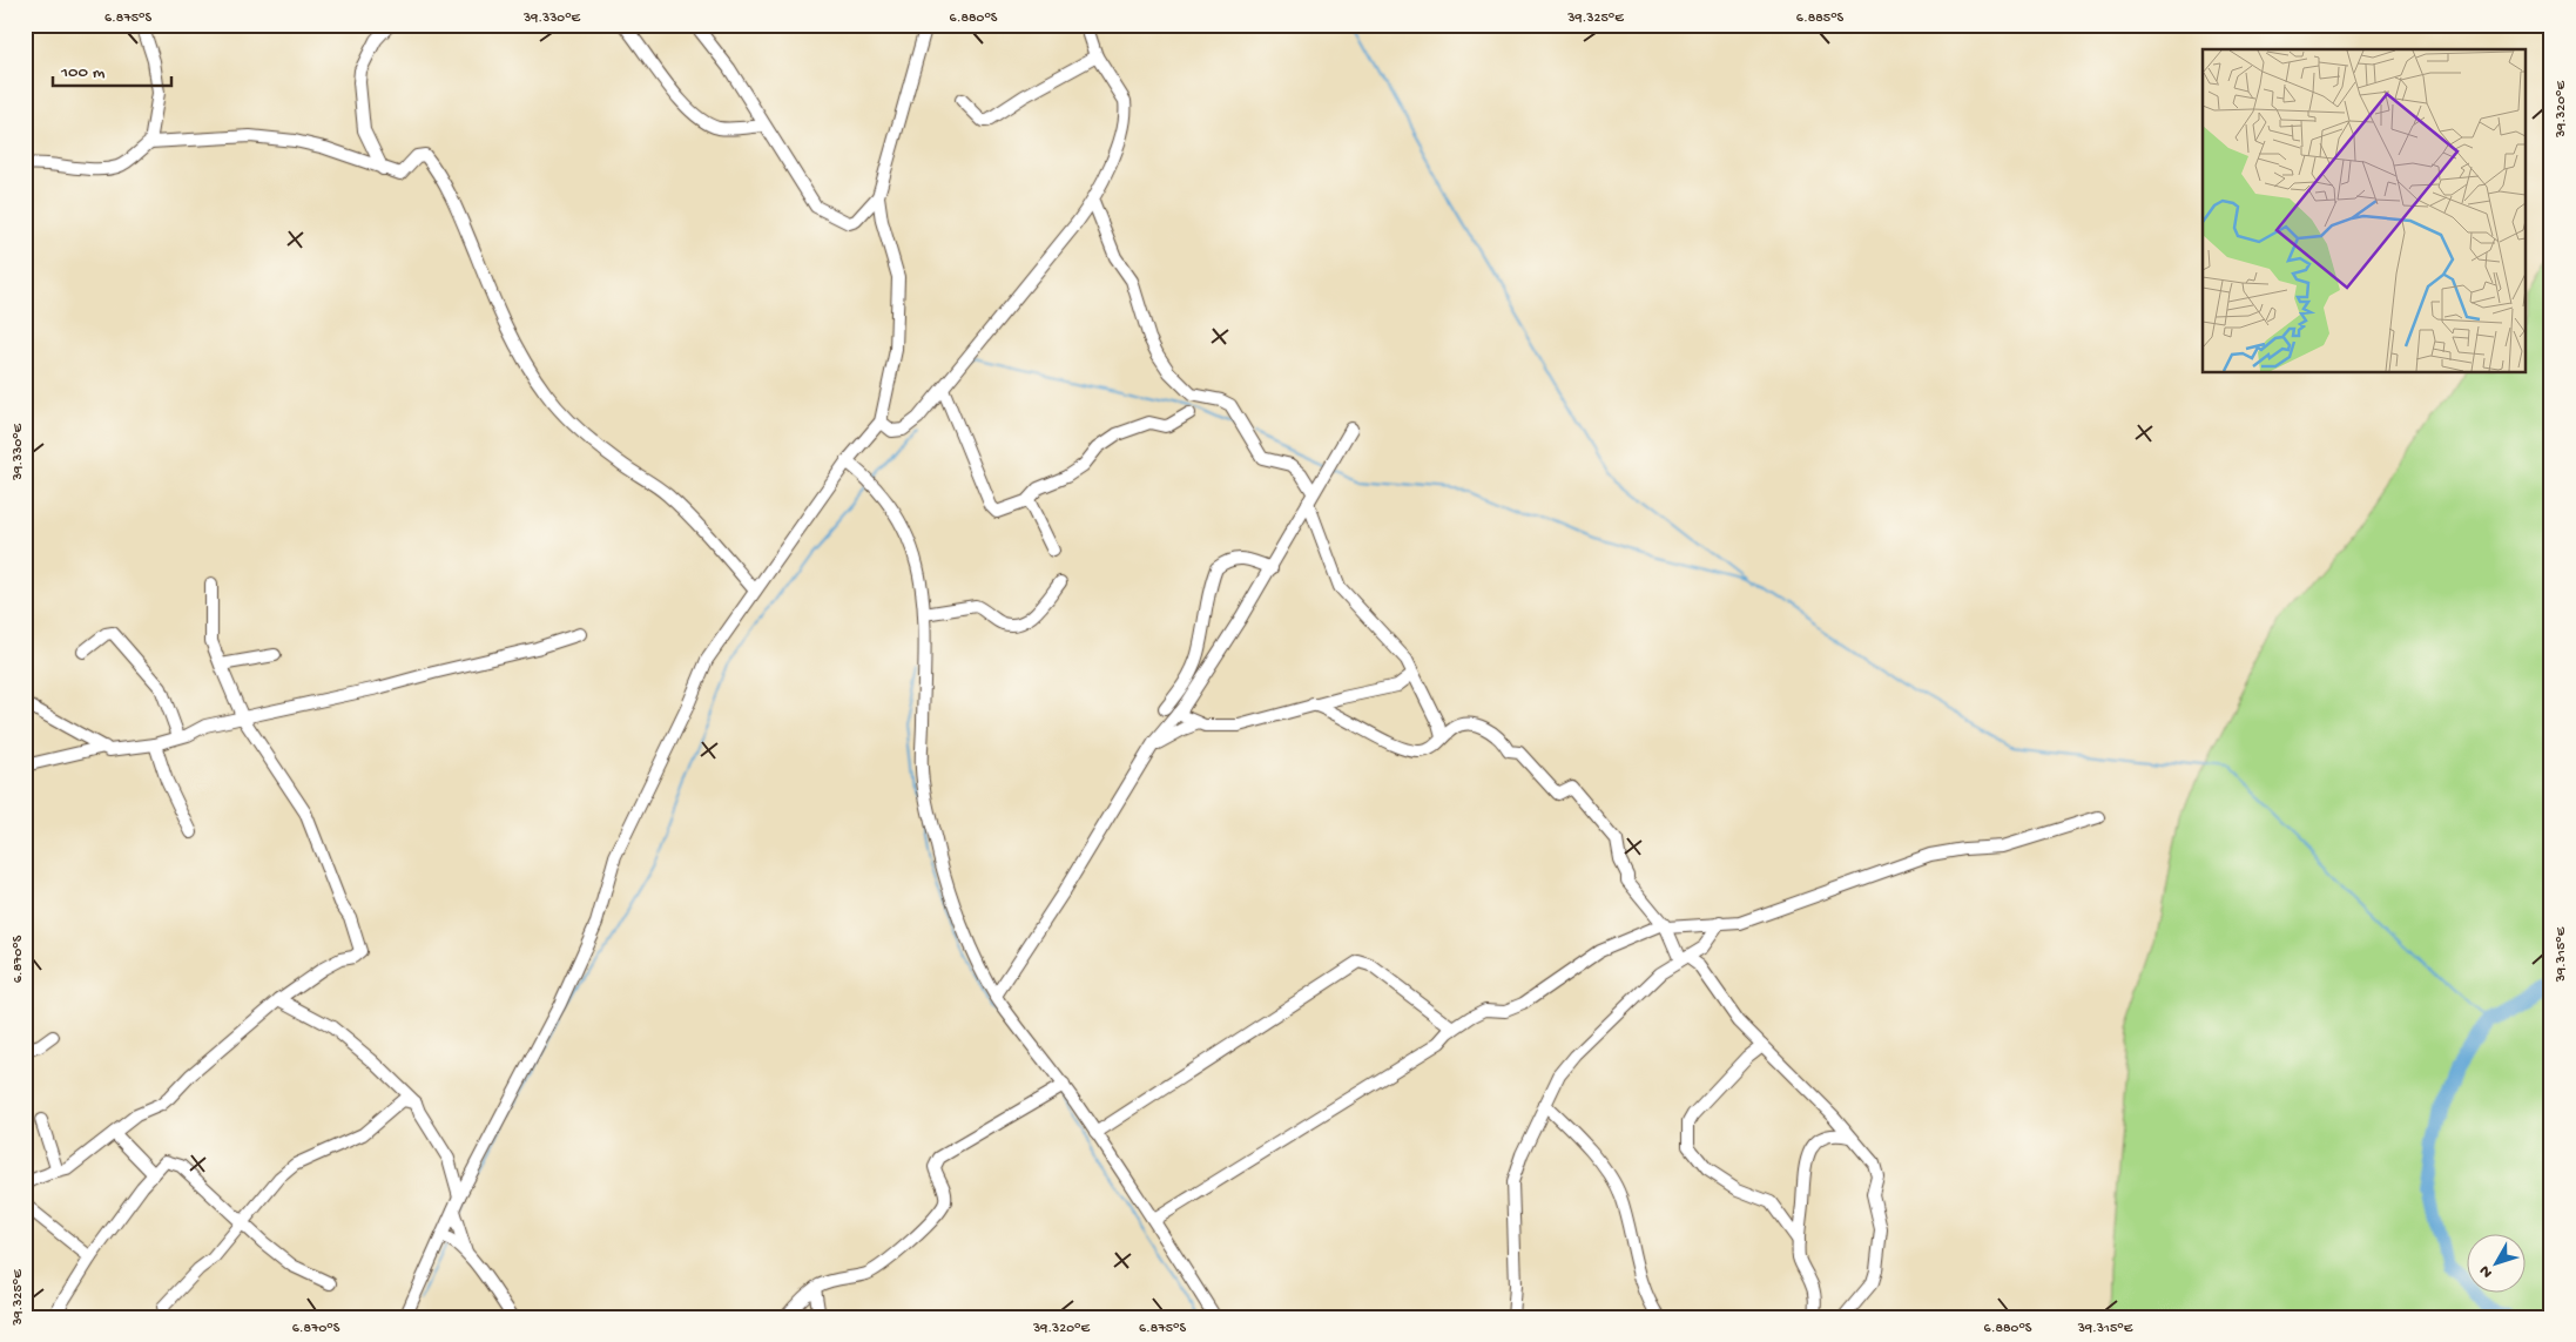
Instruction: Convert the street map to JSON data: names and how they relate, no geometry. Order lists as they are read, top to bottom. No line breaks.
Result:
{"scale_bar":"100 m","north":"bottom left","coordinates":["6.875°S","39.330°E","6.880°S","39.325°E","6.885°S","39.320°E","39.315°E","6.870°S"]}
